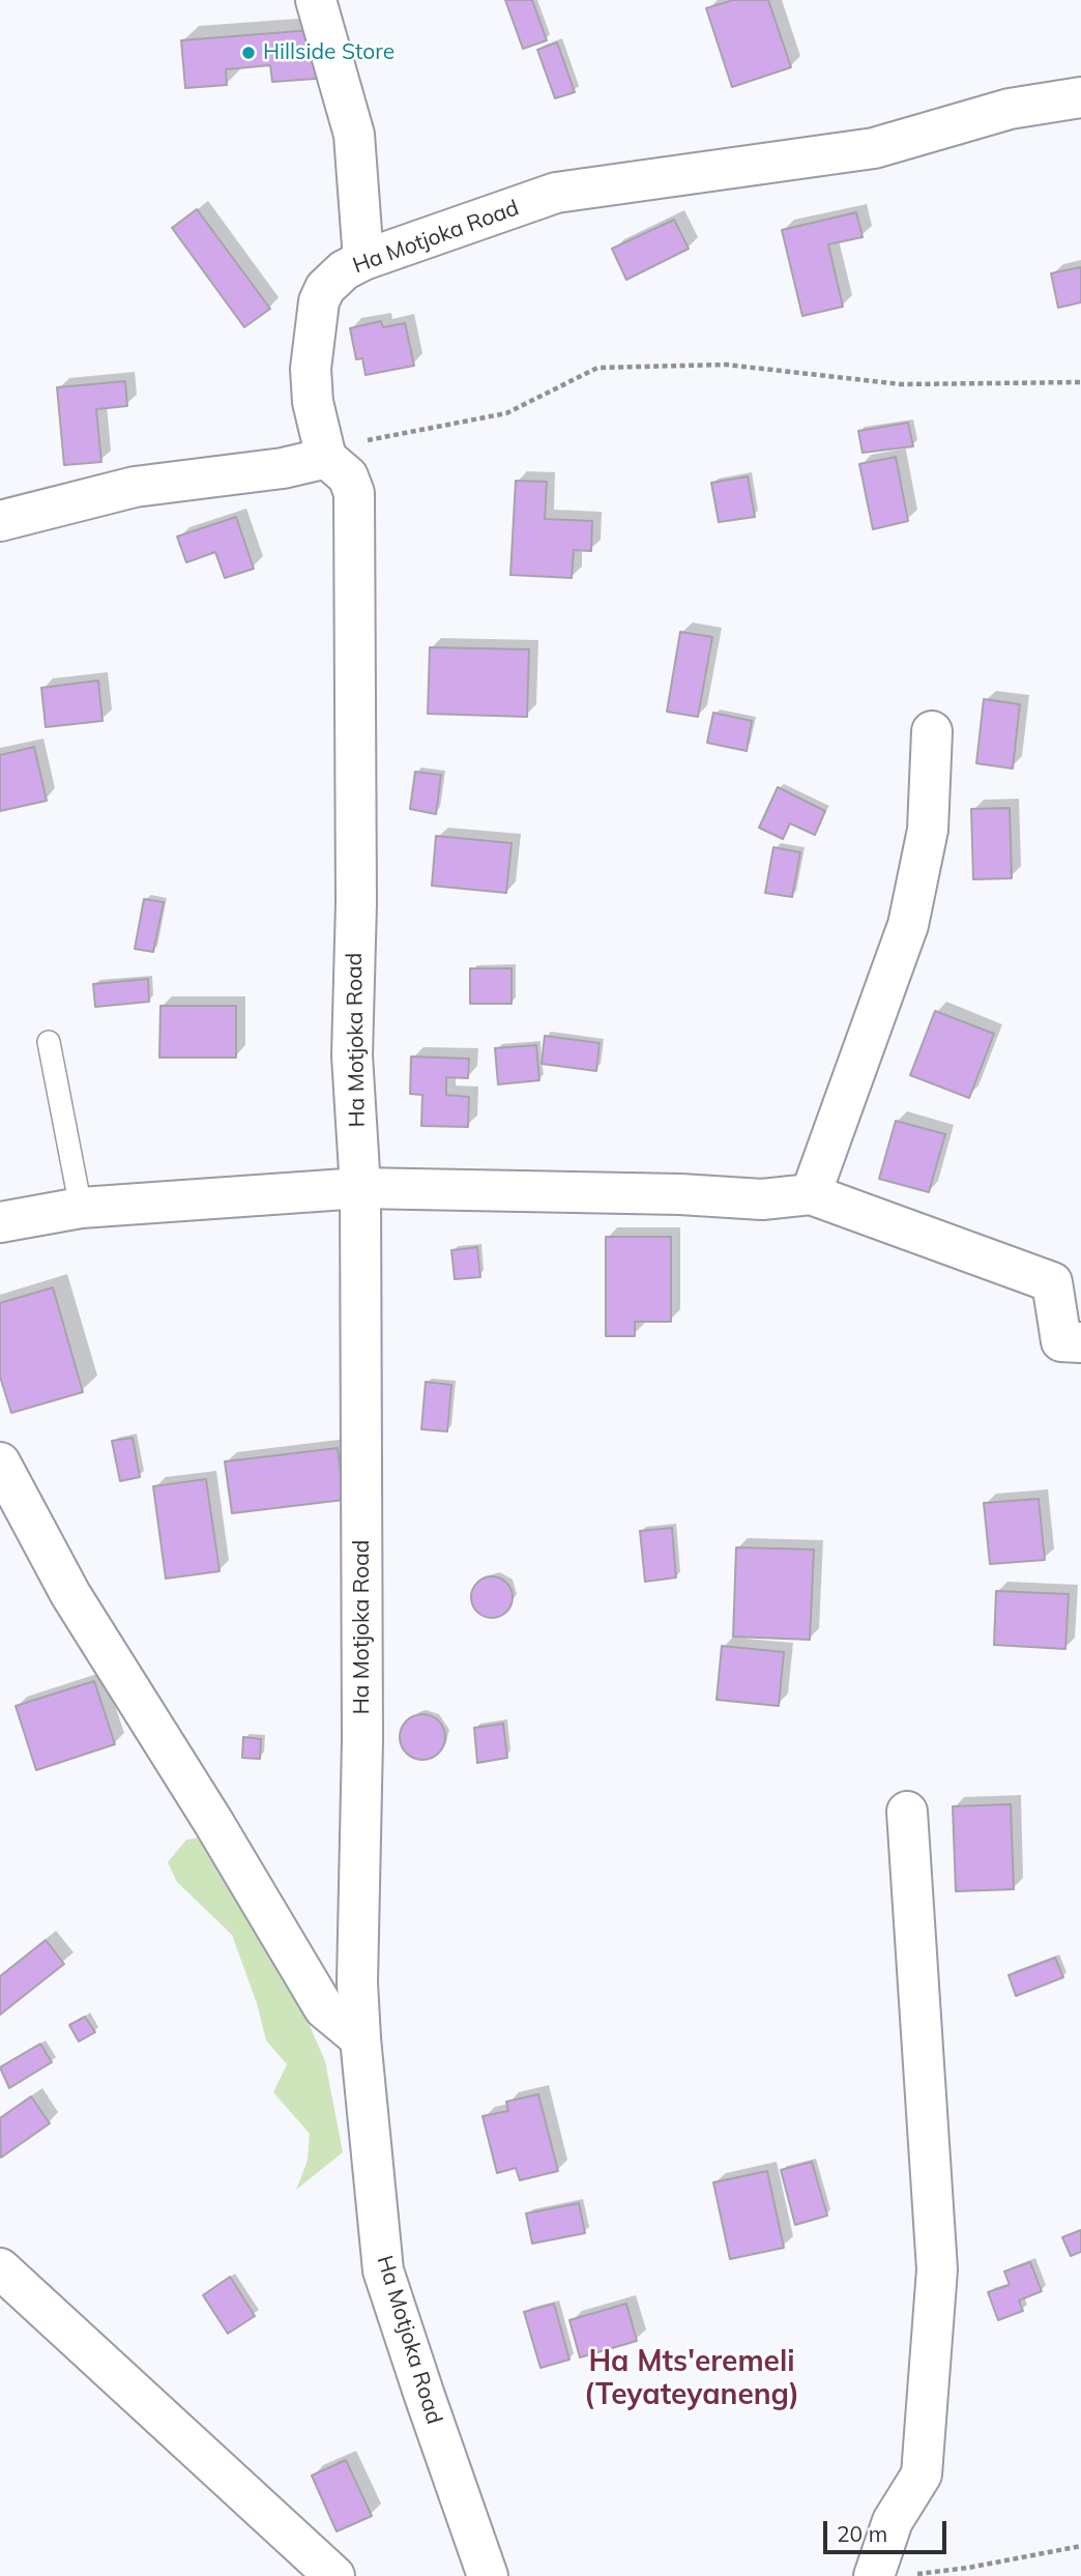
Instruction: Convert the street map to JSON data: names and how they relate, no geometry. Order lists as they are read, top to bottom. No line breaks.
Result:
{"streets":{"street":["Ha Motjoka Road"]},"districts":["Ha Mts'eremeli (Teyateyaneng)"],"places":["Hillside Store"],"scale_bar":"20 m"}
